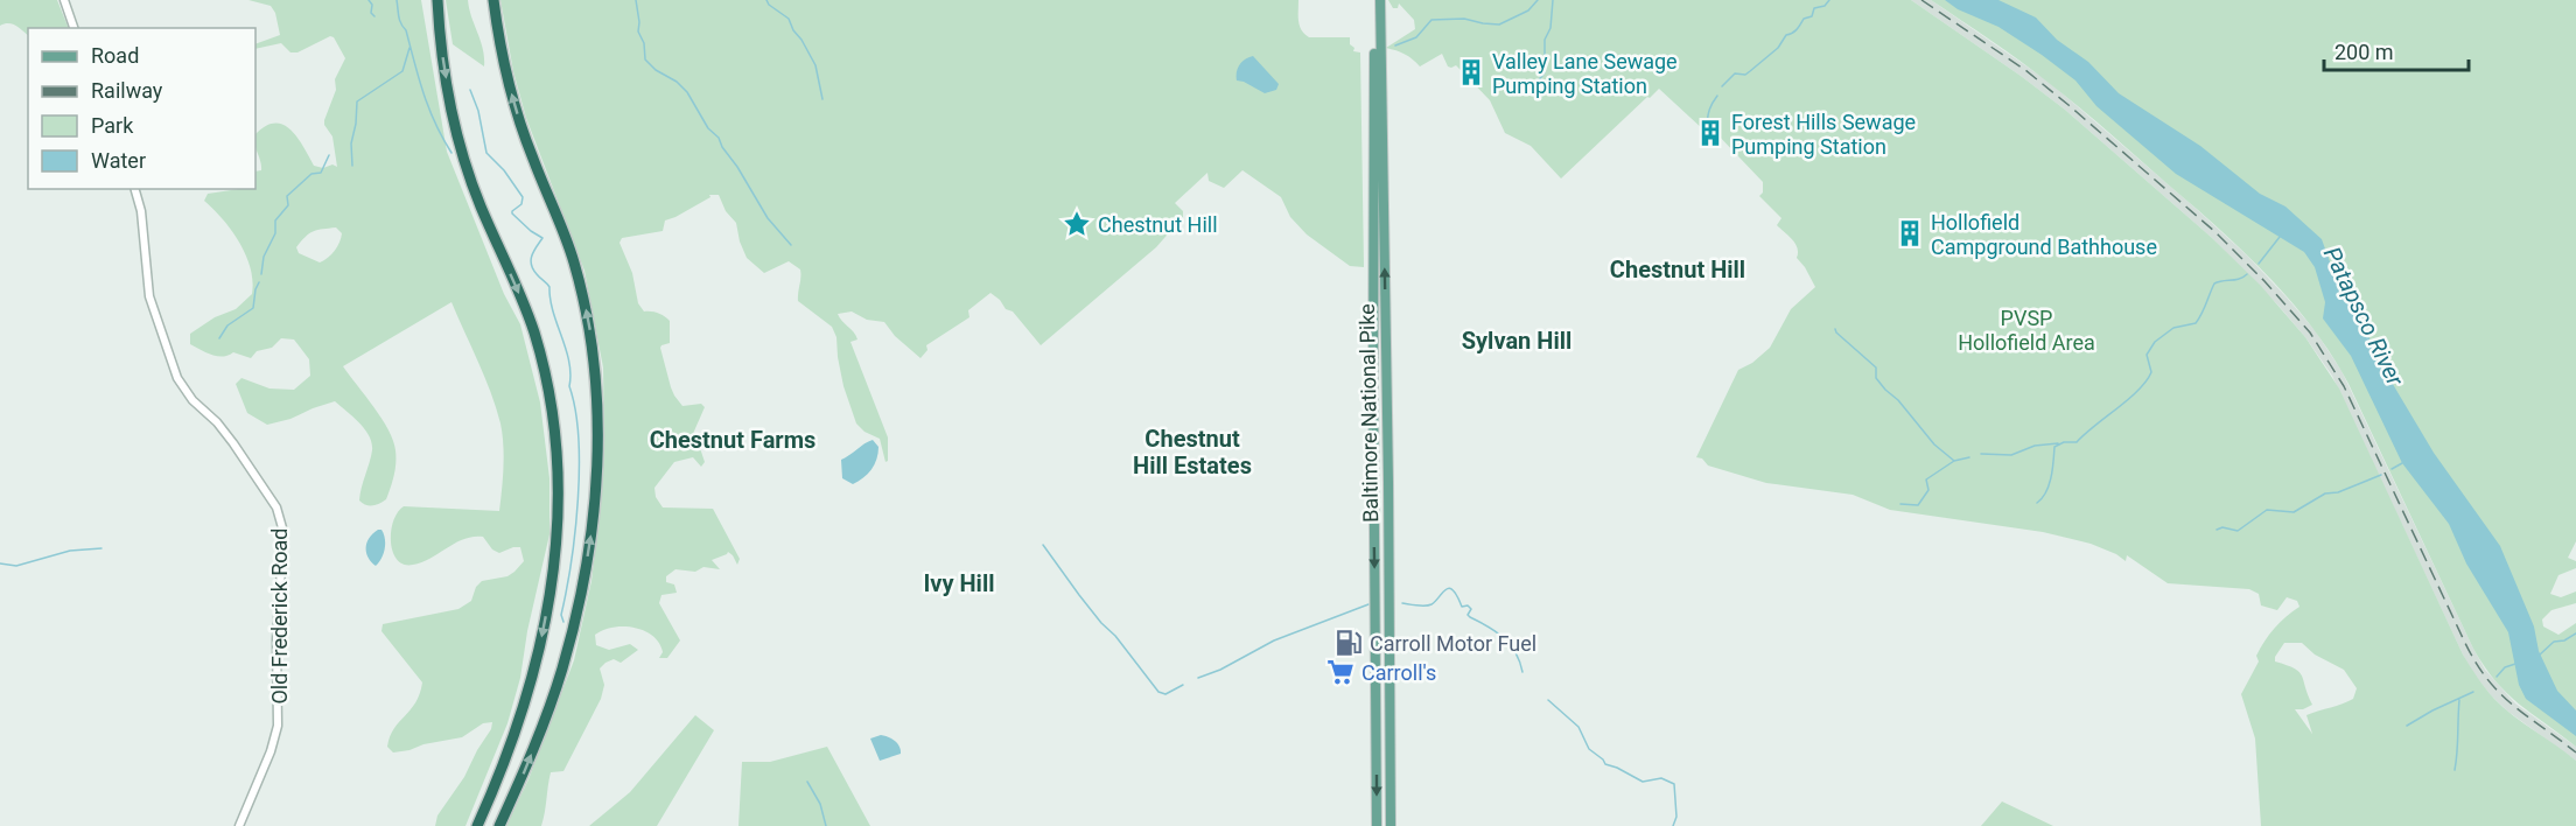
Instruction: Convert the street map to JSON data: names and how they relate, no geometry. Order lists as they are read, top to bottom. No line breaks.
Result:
{"streets":{"main road":["Baltimore National Pike"],"street":["Old Frederick Road"]},"districts":["Chestnut Hill","Sylvan Hill","Chestnut Hill Estates","Chestnut Farms","Ivy Hill"],"water":["Patapsco River"],"parks":["PVSP Hollofield Area"],"places":{"building":["Valley Lane Sewage Pumping Station","Forest Hills Sewage Pumping Station","Hollofield Campground Bathhouse"],"place":["Chestnut Hill"],"fuel station":["Carroll Motor Fuel"],"supermarket":["Carroll's"]},"legend":["Road","Railway","Park","Water"],"scale_bar":"200 m"}
